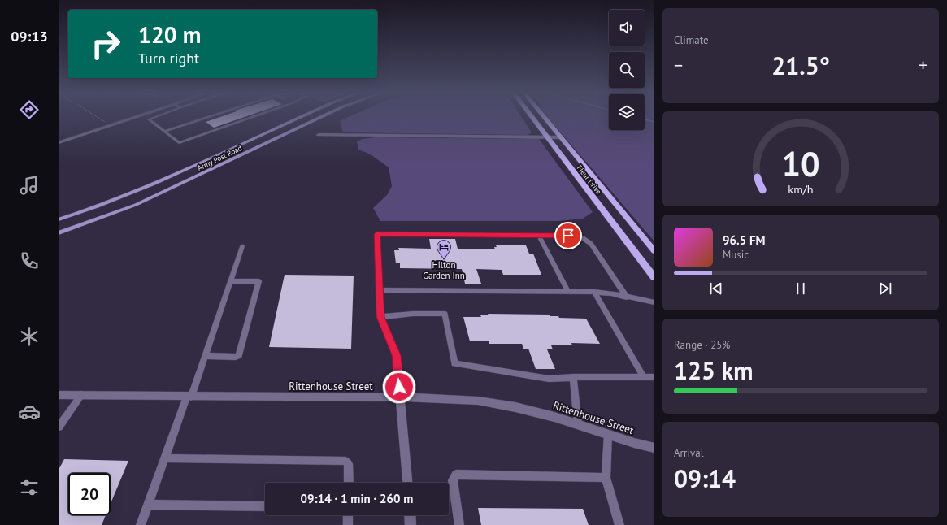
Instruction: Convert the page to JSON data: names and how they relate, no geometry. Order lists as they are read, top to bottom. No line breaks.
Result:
{"streets":{"main road":["Army Post Road","Fleur Drive"],"street":["Rittenhouse Street"]},"places":{"hotel":["Hilton Garden Inn"]},"page":{"tabs":"09:13","tile":["Climate",["Range · 25%","125 km"],["Arrival","09:14"]],"turn":["120 m","Turn right"],"heat":["−","21.5°","+"],"song":["96.5 FM","Music"],"limit":"20","trip":"09:14 · 1 min · 260 m","gauge":["10","km/h"]}}
